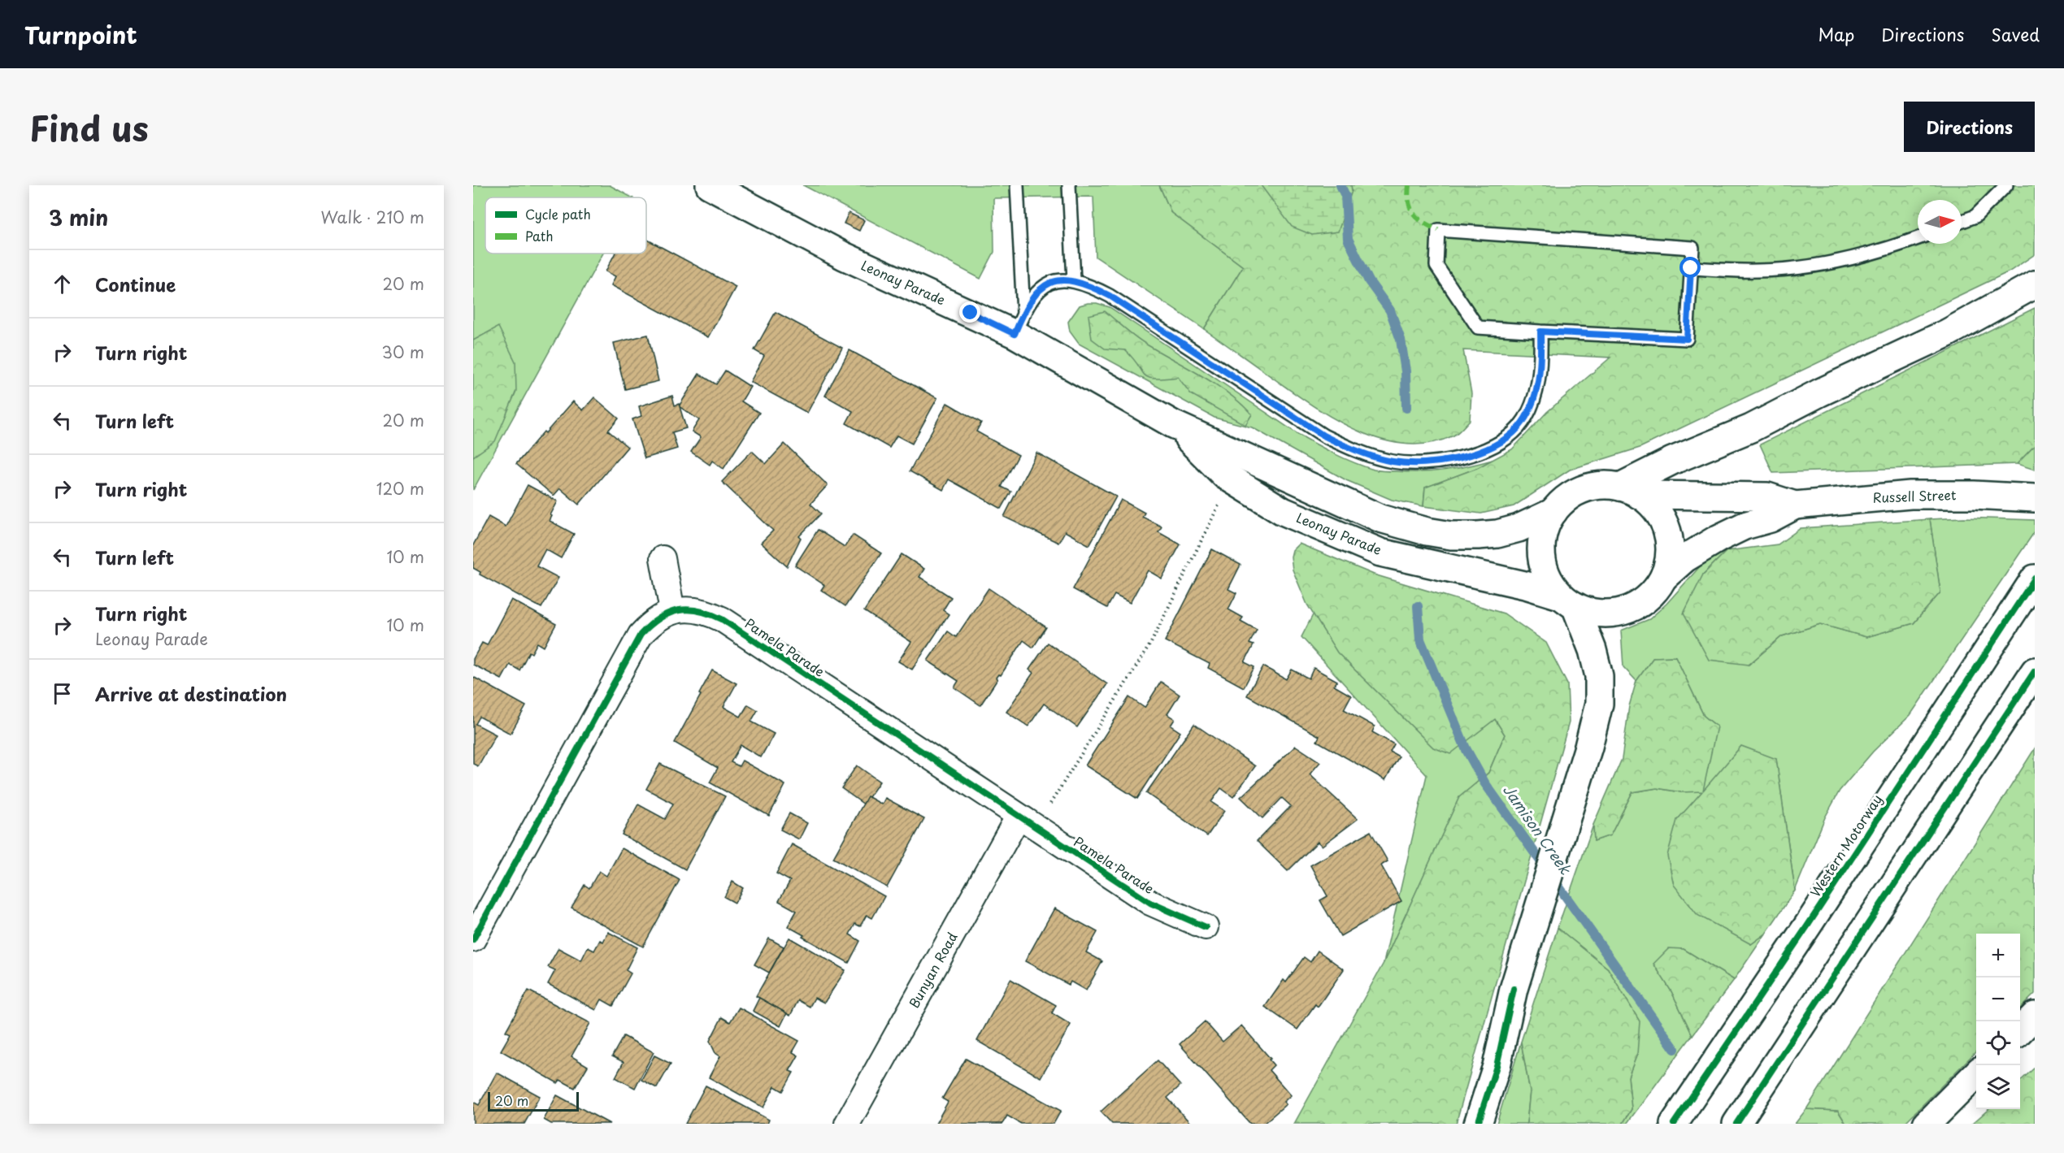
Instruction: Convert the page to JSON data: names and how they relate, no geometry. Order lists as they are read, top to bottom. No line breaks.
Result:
{"streets":{"main road":["Leonay Parade","Russell Street","Western Motorway"],"street":["Pamela Parade","Bunyan Road"]},"crossings":[["Leonay Parade","Russell Street"],["Pamela Parade","Bunyan Road"]],"water":["Jamison Creek"],"legend":["Cycle path","Path"],"scale_bar":"20 m","north":"right","page":{"header":"Turnpoint","nav":["Map","Directions","Saved"],"title":"Find us","buttons":"Directions","heading":["3 min","Walk · 210 m"],"list":[["Continue","20 m"],["Turn right","30 m"],["Turn left","20 m"],["Turn right","120 m"],["Turn left","10 m"],["Turn right","Leonay Parade","10 m"],"Arrive at destination"],"map_buttons":["+","−"],"scale":"20 m"}}
